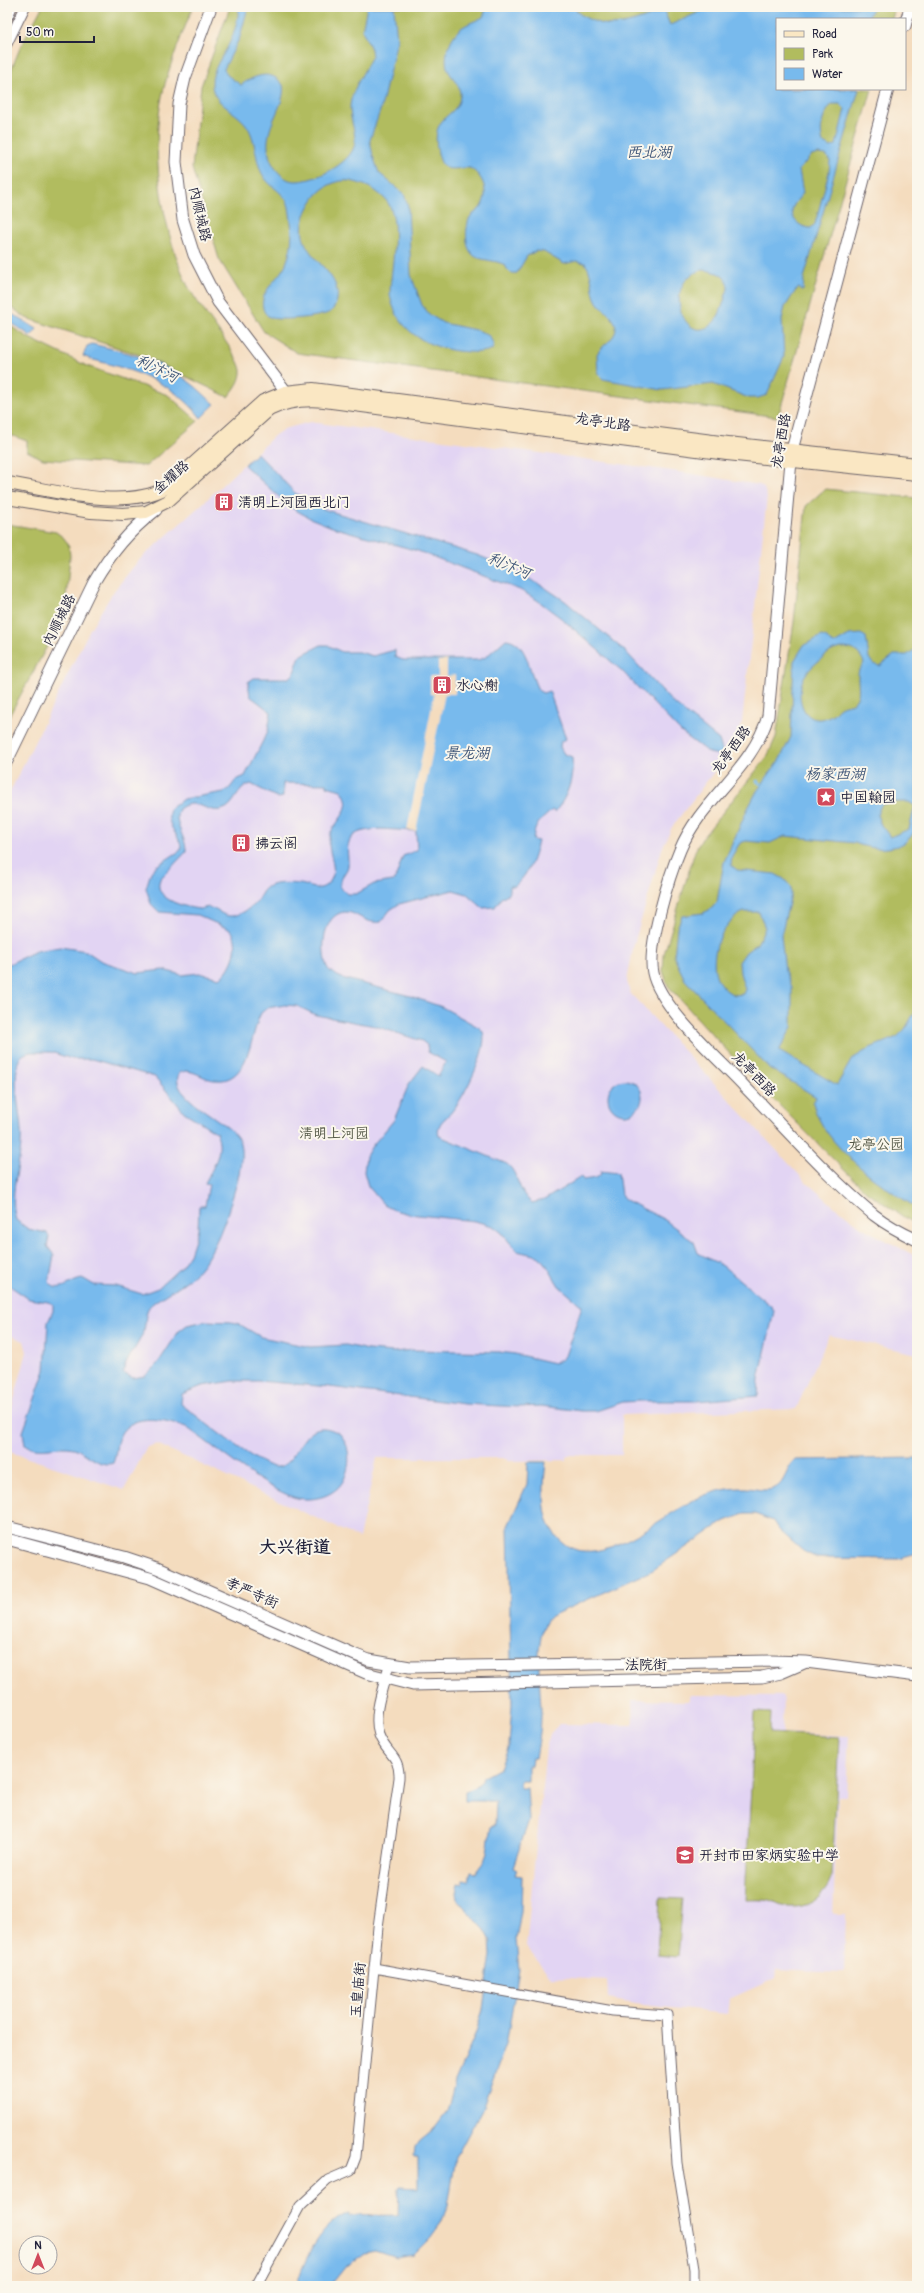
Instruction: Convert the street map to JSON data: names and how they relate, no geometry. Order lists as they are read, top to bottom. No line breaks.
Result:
{"streets":{"main road":["龙亭北路","金耀路"],"street":["内顺城路","龙亭西路","孝严寺街","法院街","玉皇庙街"]},"crossings":[["内顺城路","龙亭北路"],["内顺城路","金耀路"],["龙亭北路","龙亭西路"],["龙亭北路","金耀路"],["孝严寺街","法院街"],["孝严寺街","玉皇庙街"]],"districts":["大兴街道"],"water":["西北湖","利汴河","景龙湖","杨家西湖"],"parks":["清明上河园","龙亭公园"],"places":{"building":["清明上河园西北门","水心榭","拂云阁"],"place":["中国翰园"],"school or university":["开封市田家炳实验中学"]},"legend":["Road","Park","Water"],"scale_bar":"50 m","north":"top"}
